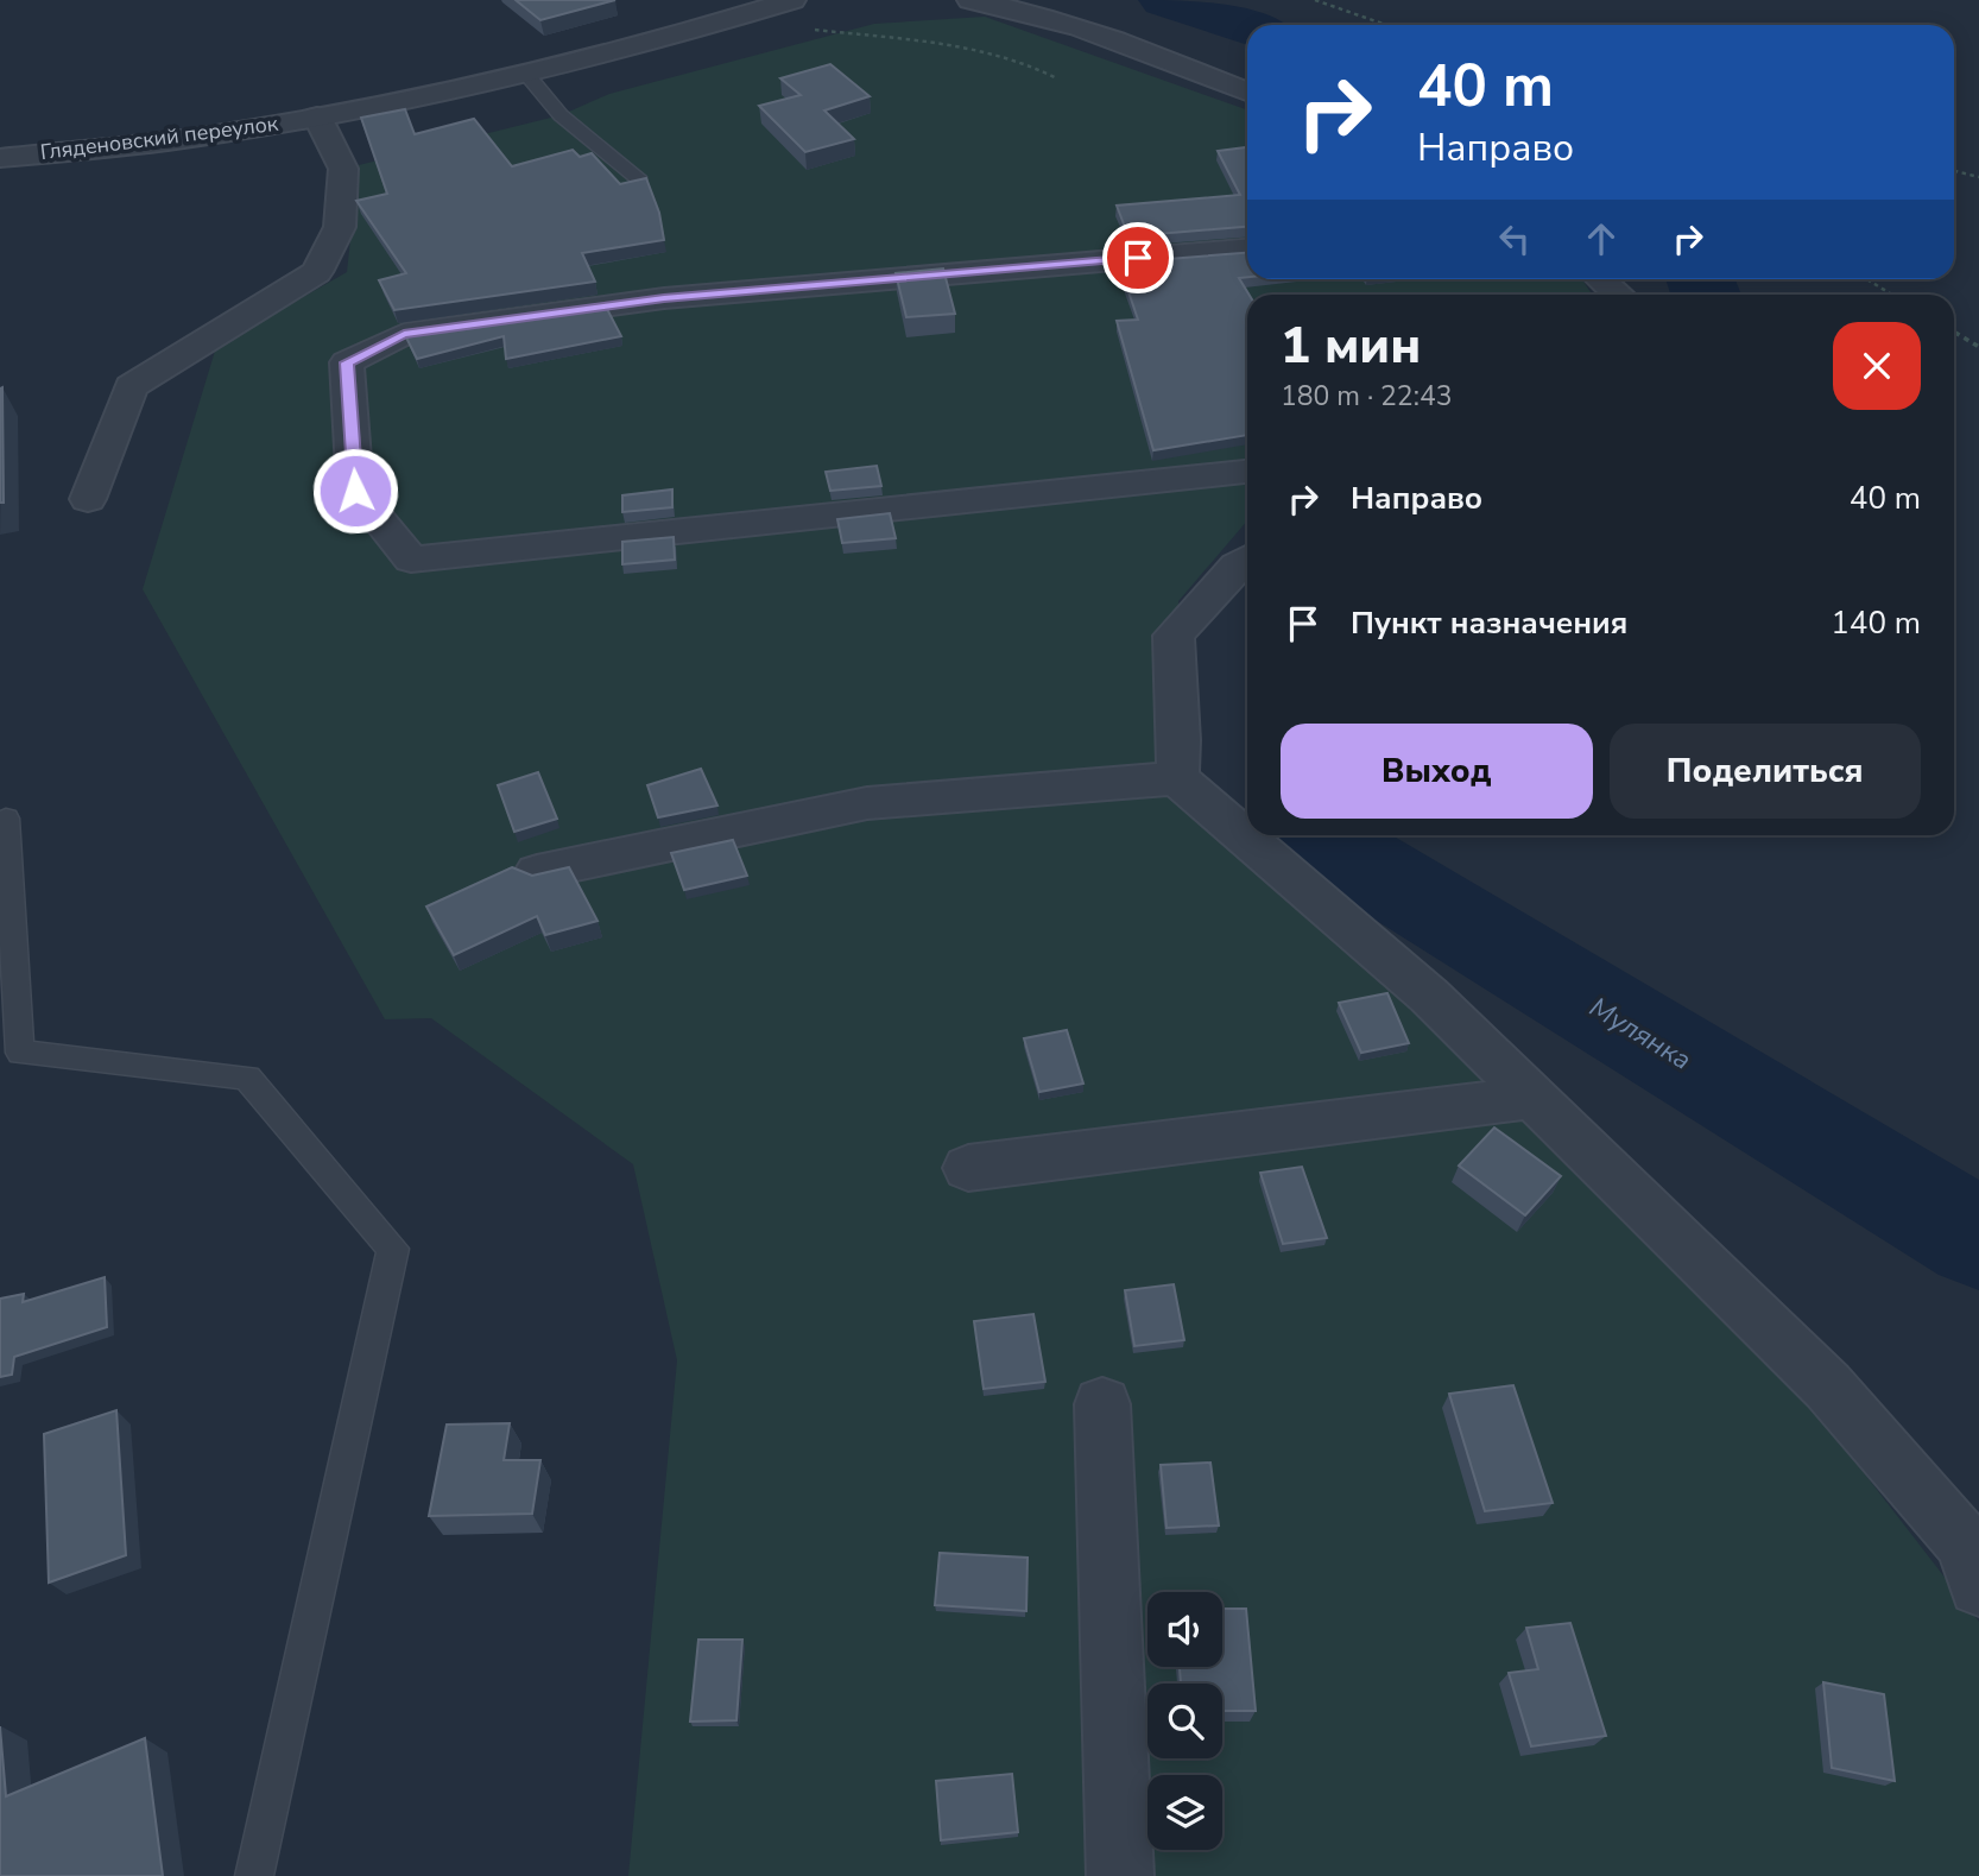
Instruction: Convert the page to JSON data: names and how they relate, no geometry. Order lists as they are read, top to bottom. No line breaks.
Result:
{"streets":{"street":["Гляденовский переулок"]},"water":["Мулянка"],"page":{"turn":["40 m","Направо"],"heading":["1 мин","180 m · 22:43"],"list":[{"name":"Направо","value":"40 m"},{"name":"Пункт назначения","value":"140 m"}],"buttons":["Выход","Поделиться"]}}
